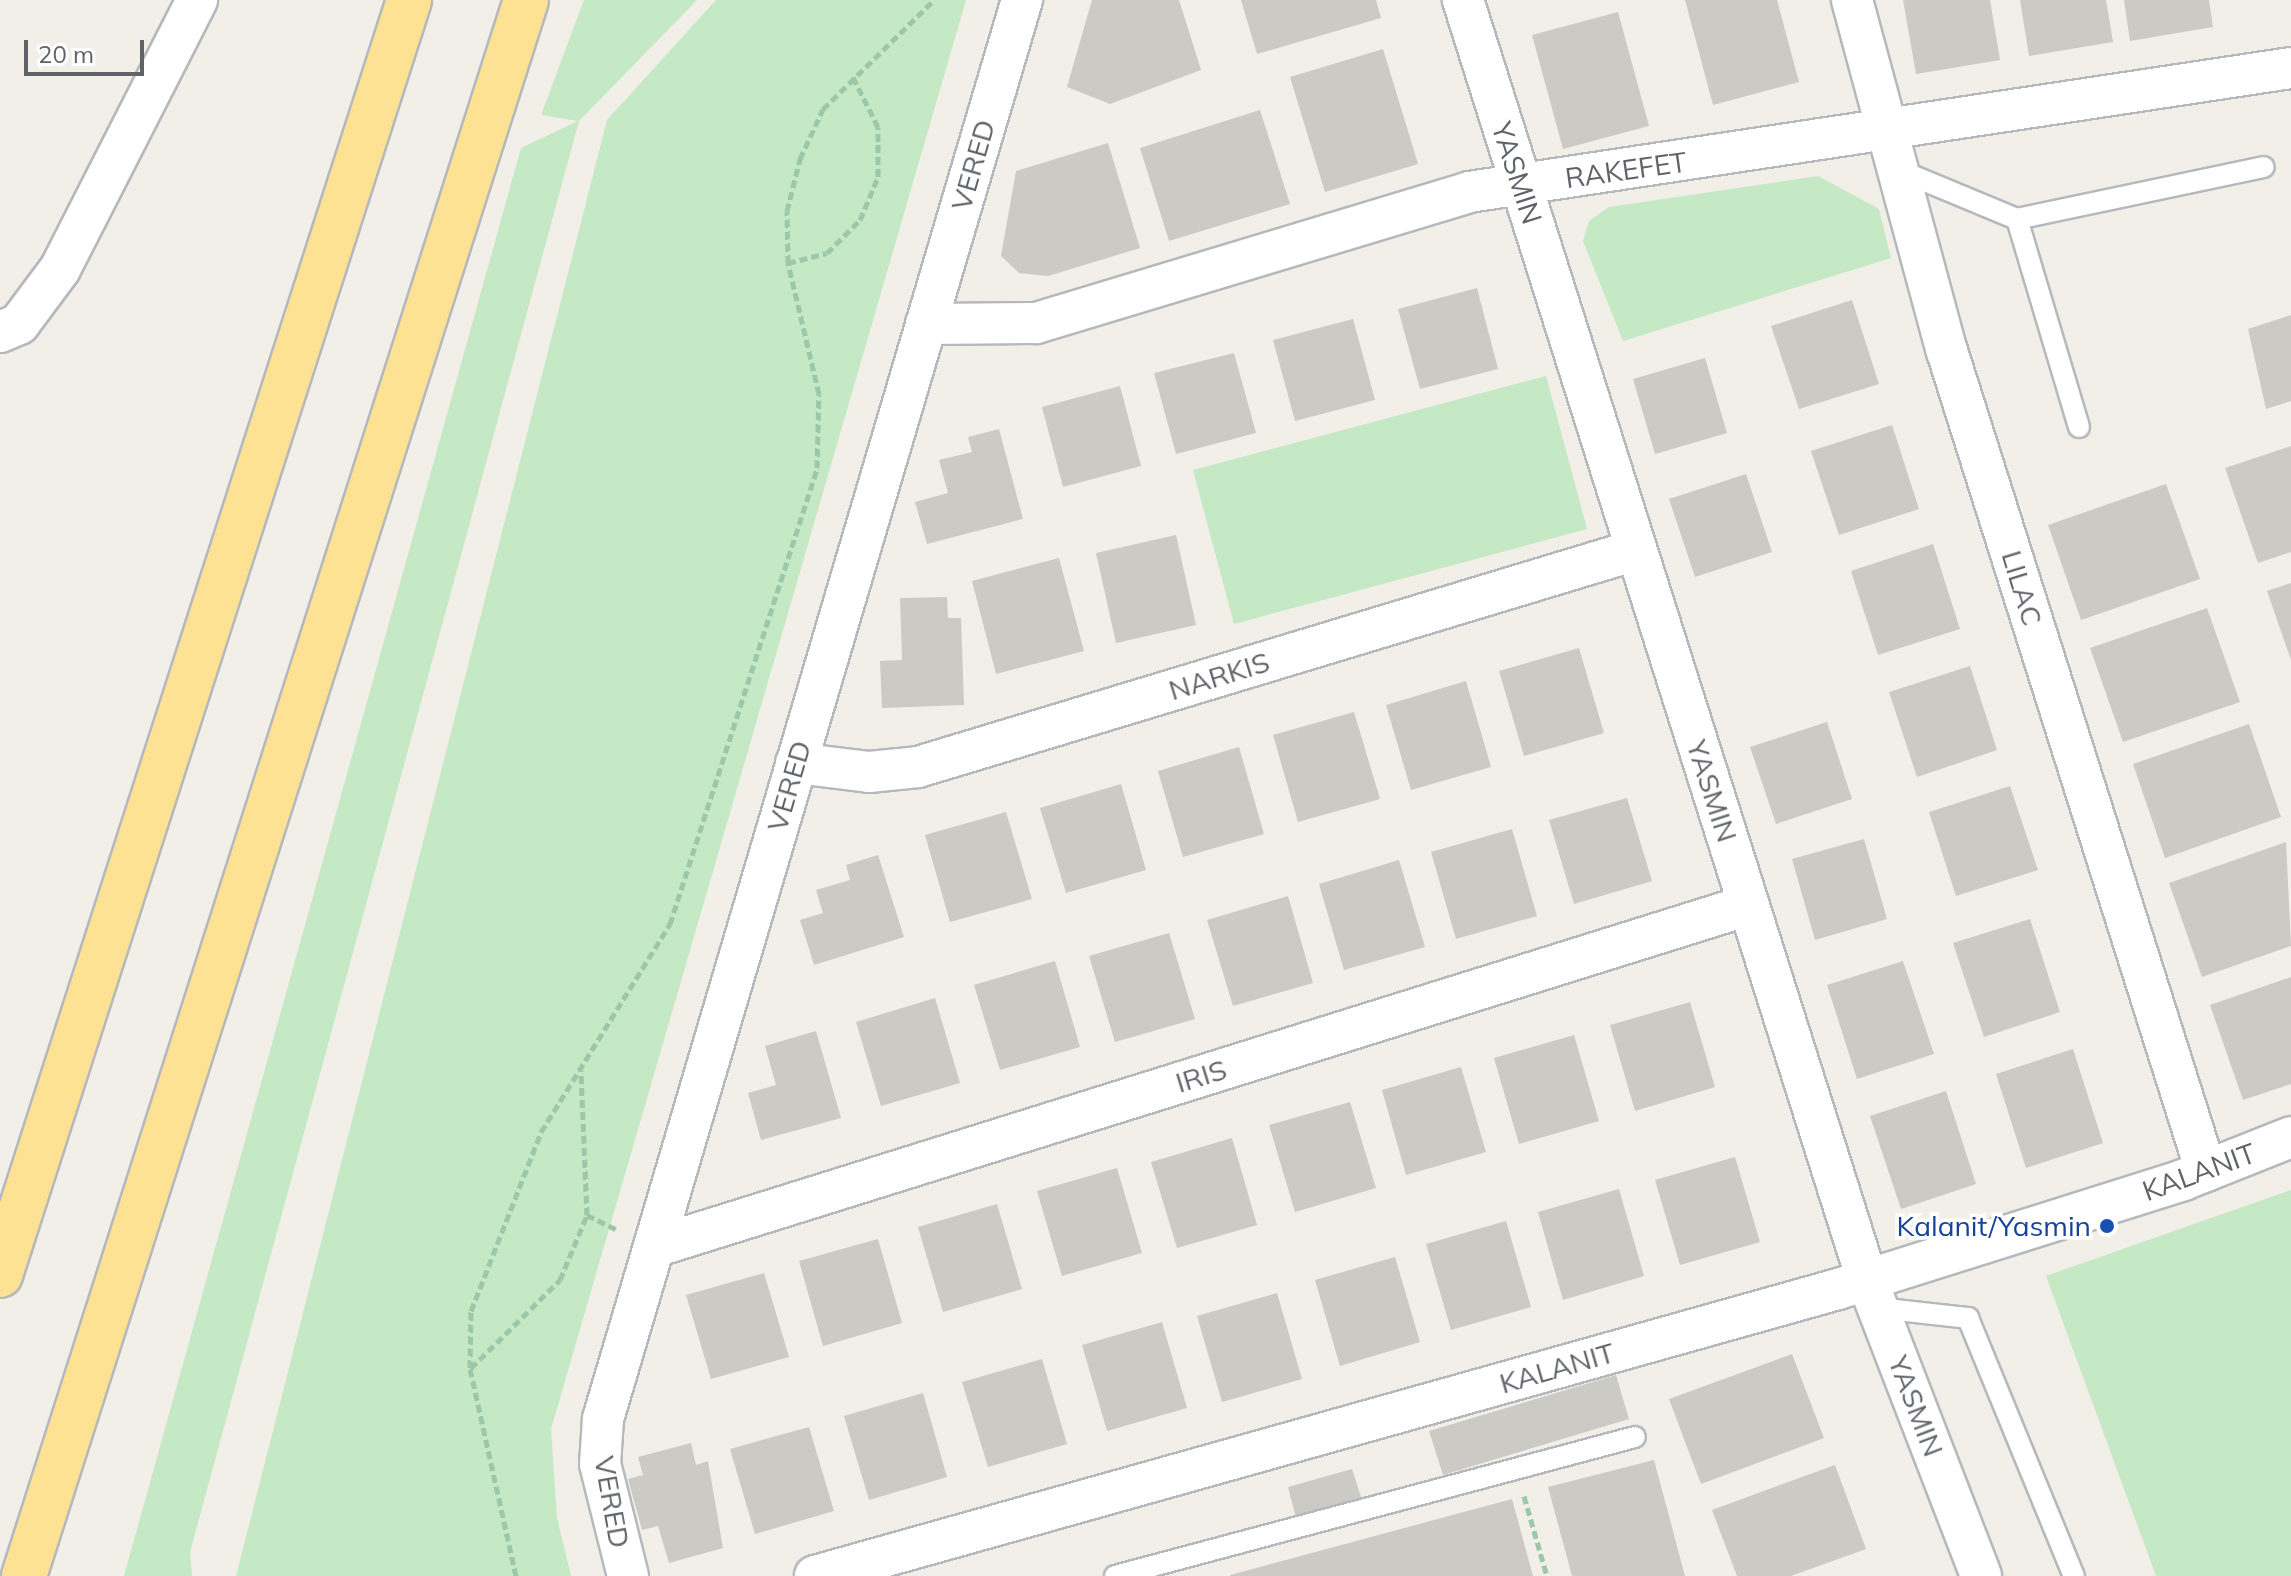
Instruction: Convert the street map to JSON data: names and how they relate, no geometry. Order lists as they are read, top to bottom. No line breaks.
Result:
{"streets":{"street":["VERED","RAKEFET","YASMIN","LILAC","NARKIS","IRIS","KALANIT"]},"crossings":[["VERED","RAKEFET"],["VERED","NARKIS"],["VERED","IRIS"],["RAKEFET","YASMIN"],["RAKEFET","LILAC"],["YASMIN","NARKIS"],["YASMIN","IRIS"],["YASMIN","KALANIT"],["LILAC","KALANIT"]],"places":["Kalanit/Yasmin"],"scale_bar":"20 m"}
